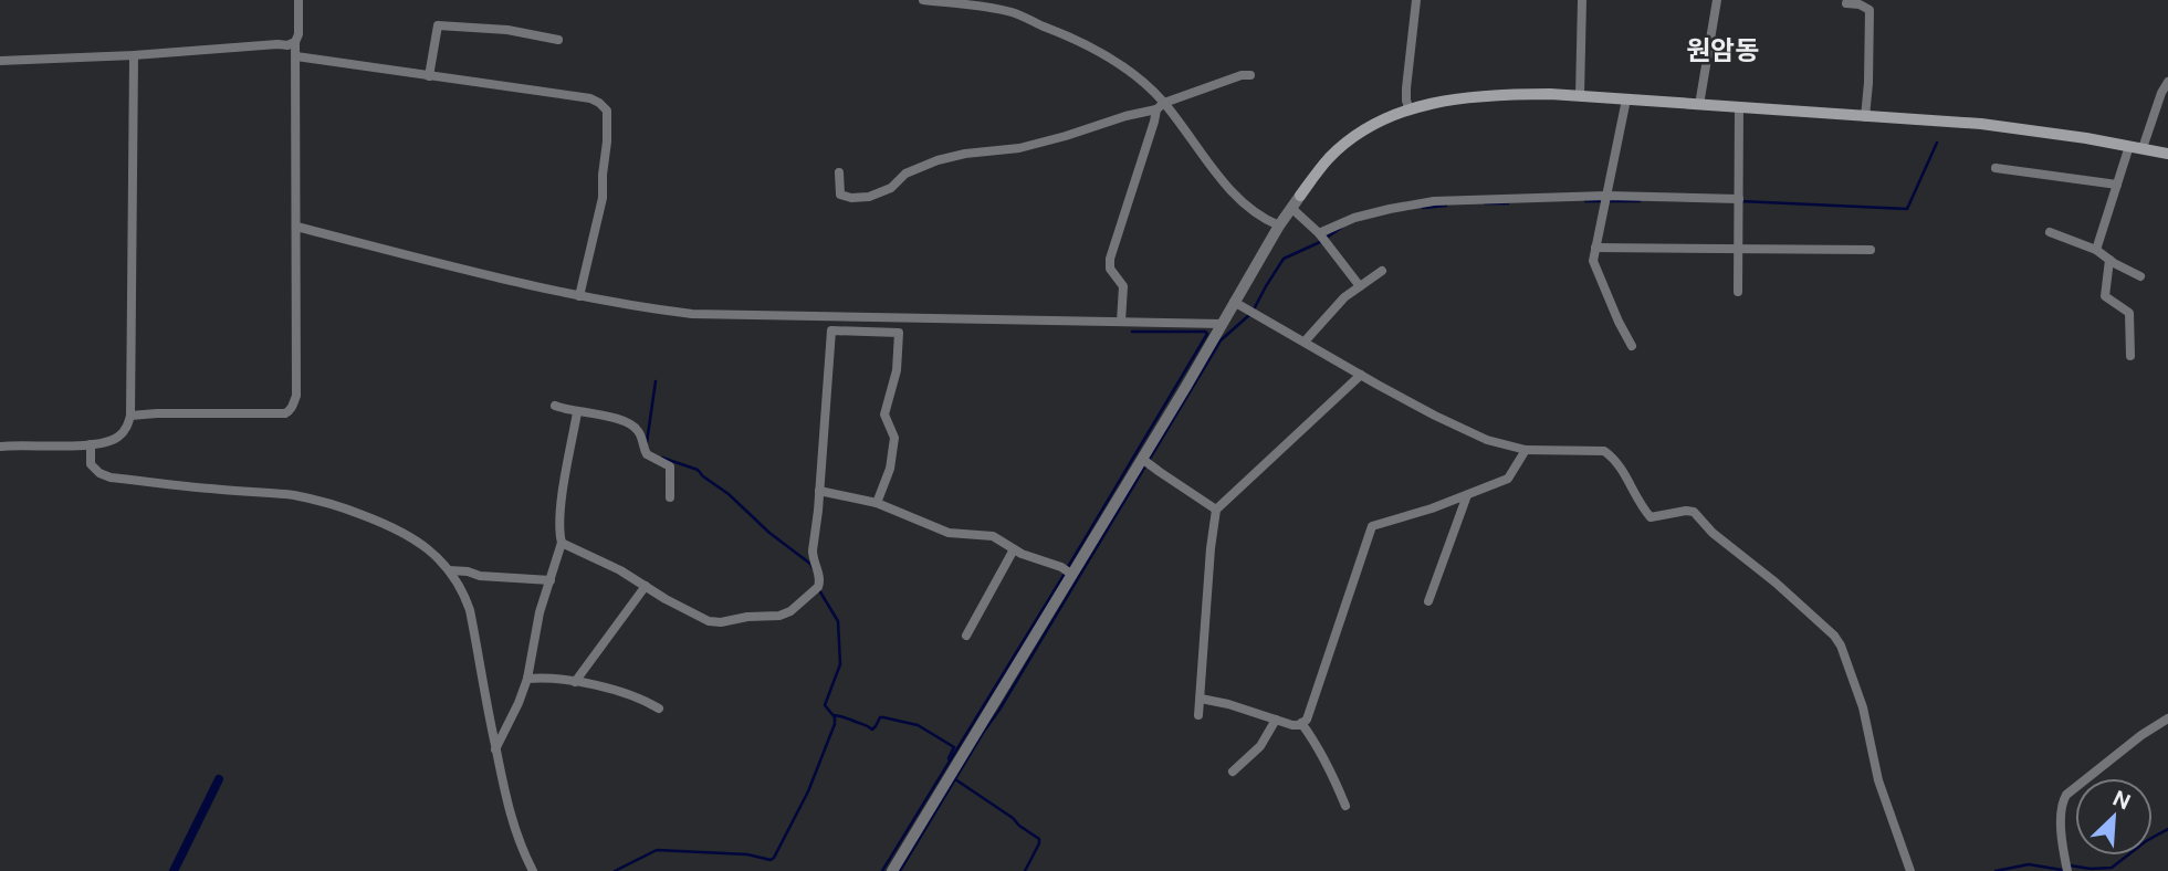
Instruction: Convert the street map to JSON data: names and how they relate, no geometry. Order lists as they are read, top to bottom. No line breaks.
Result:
{"districts":["원암동"],"north":"top right"}
